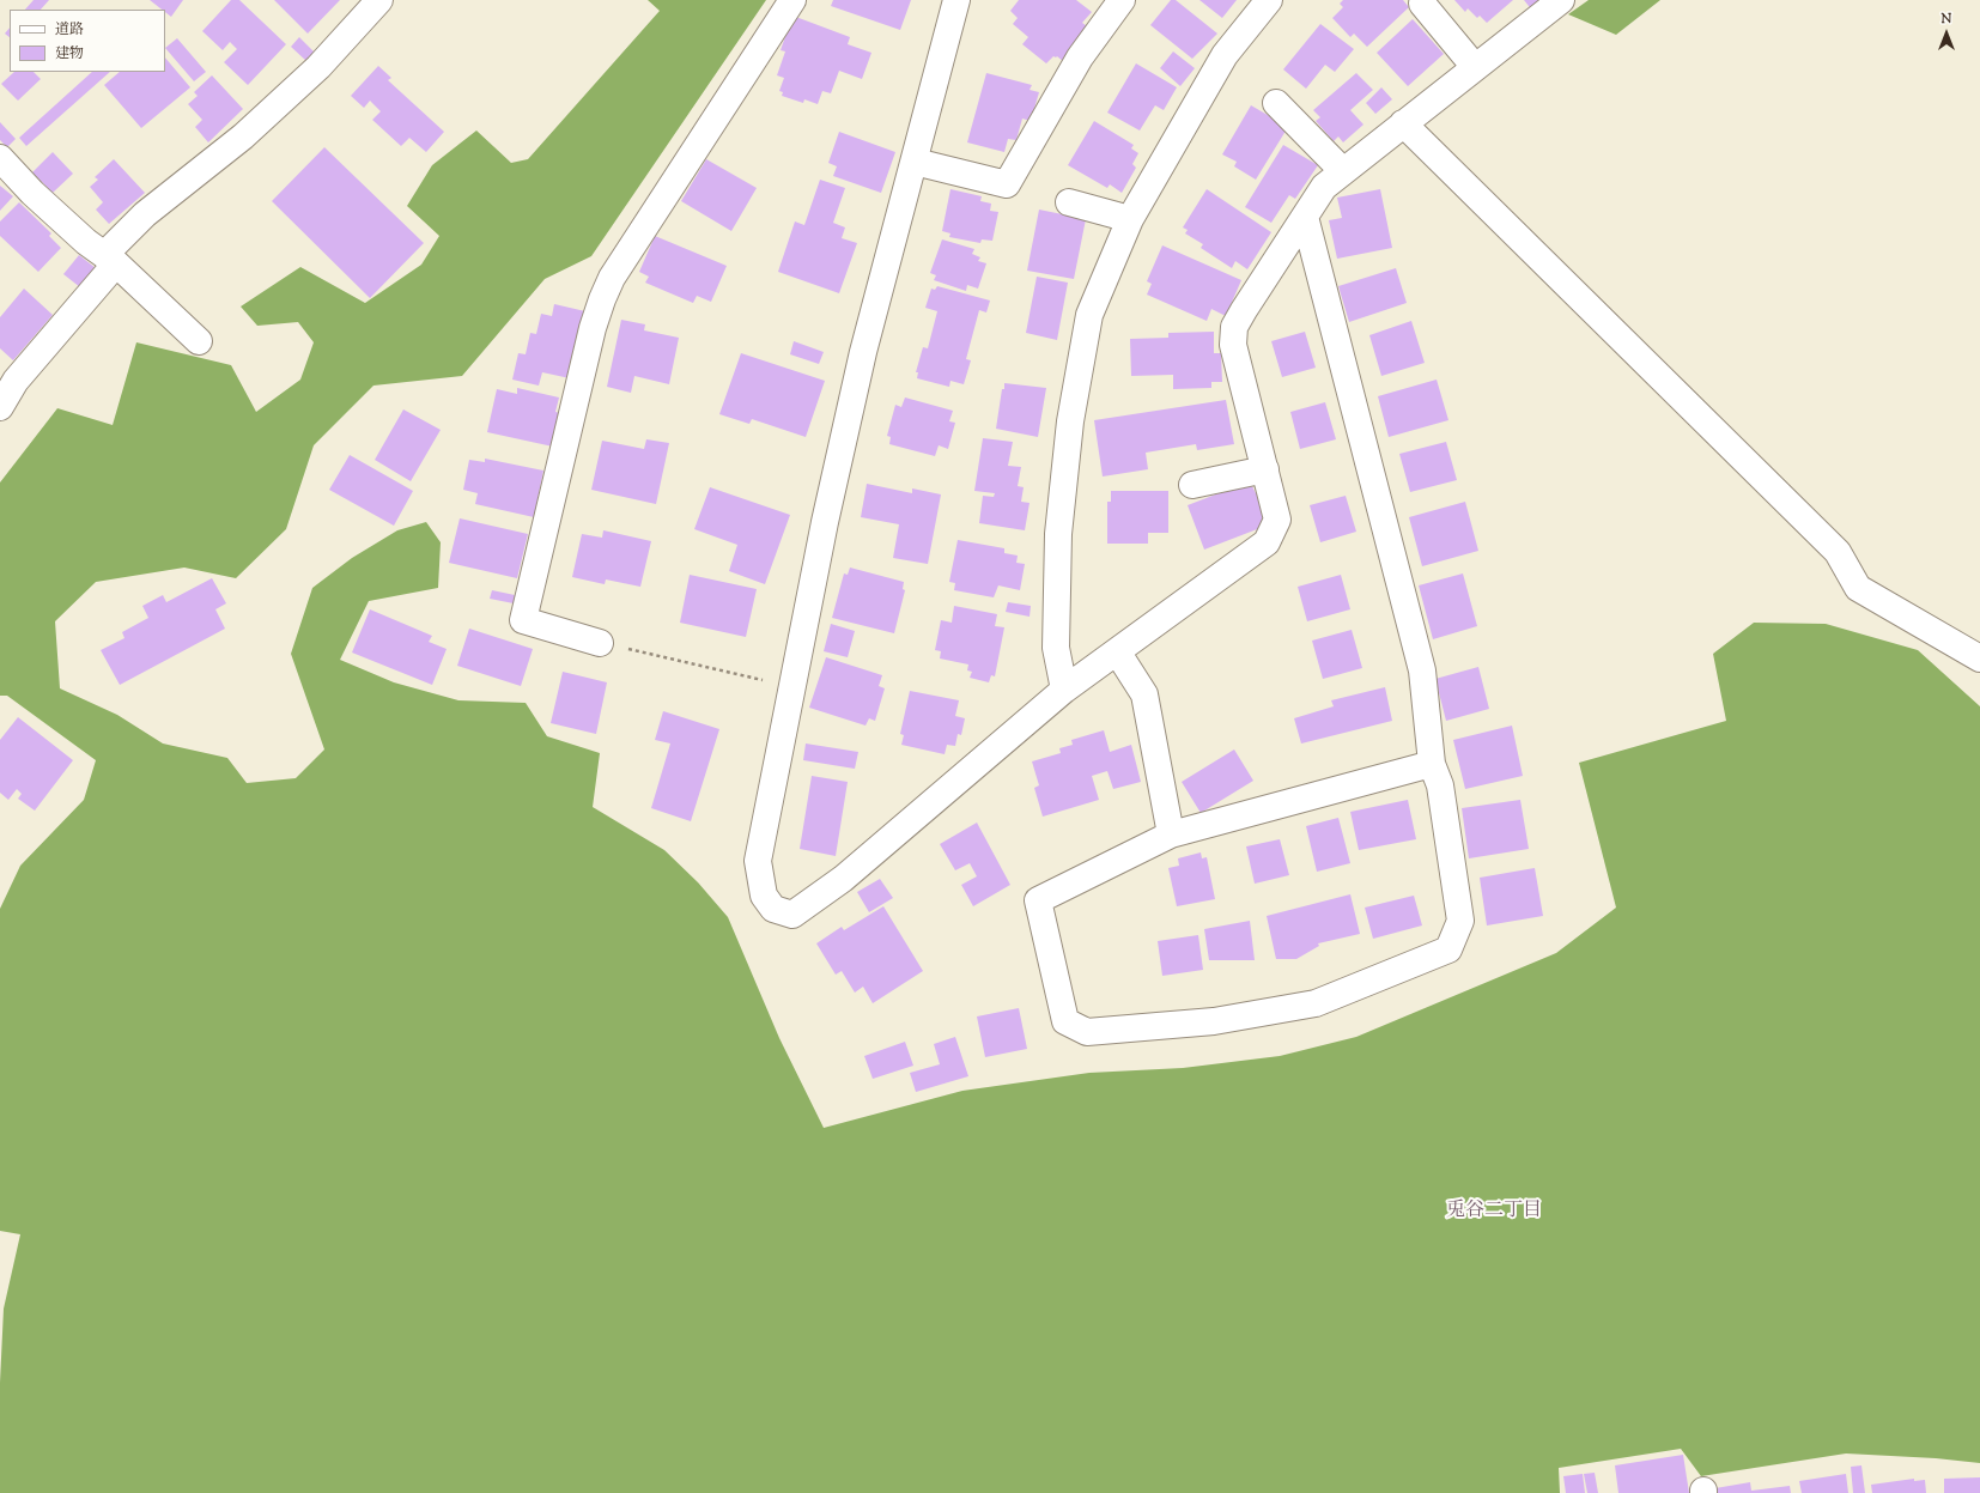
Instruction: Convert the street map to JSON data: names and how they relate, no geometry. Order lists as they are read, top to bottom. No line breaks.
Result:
{"districts":["兎谷二丁目"],"legend":["道路","建物"],"north":"top"}
